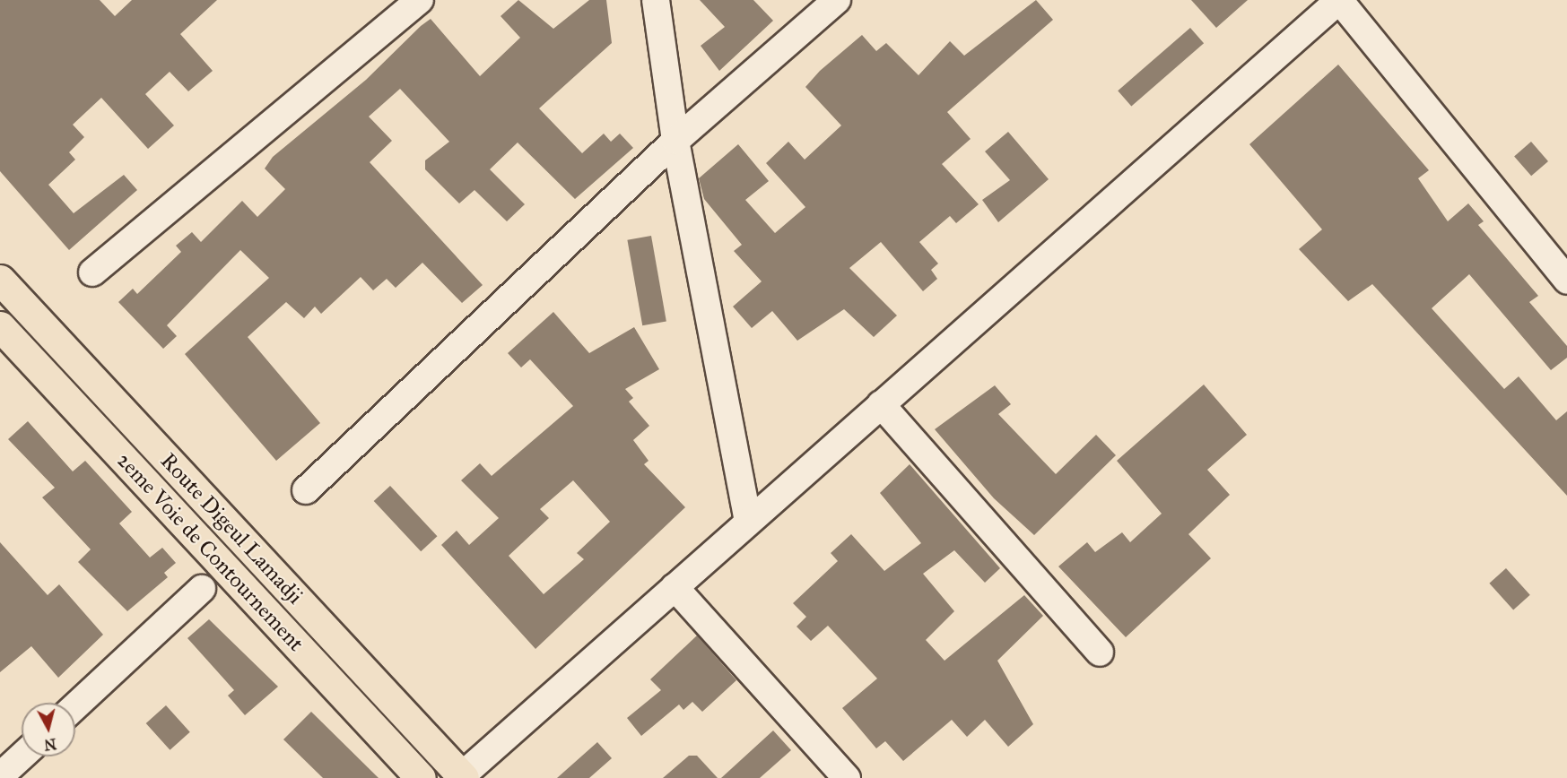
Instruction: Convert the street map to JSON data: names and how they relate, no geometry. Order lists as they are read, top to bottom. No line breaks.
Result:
{"streets":{"main road":["Route Digeul Lamadji","2eme Voie de Contournement"]},"north":"bottom"}
